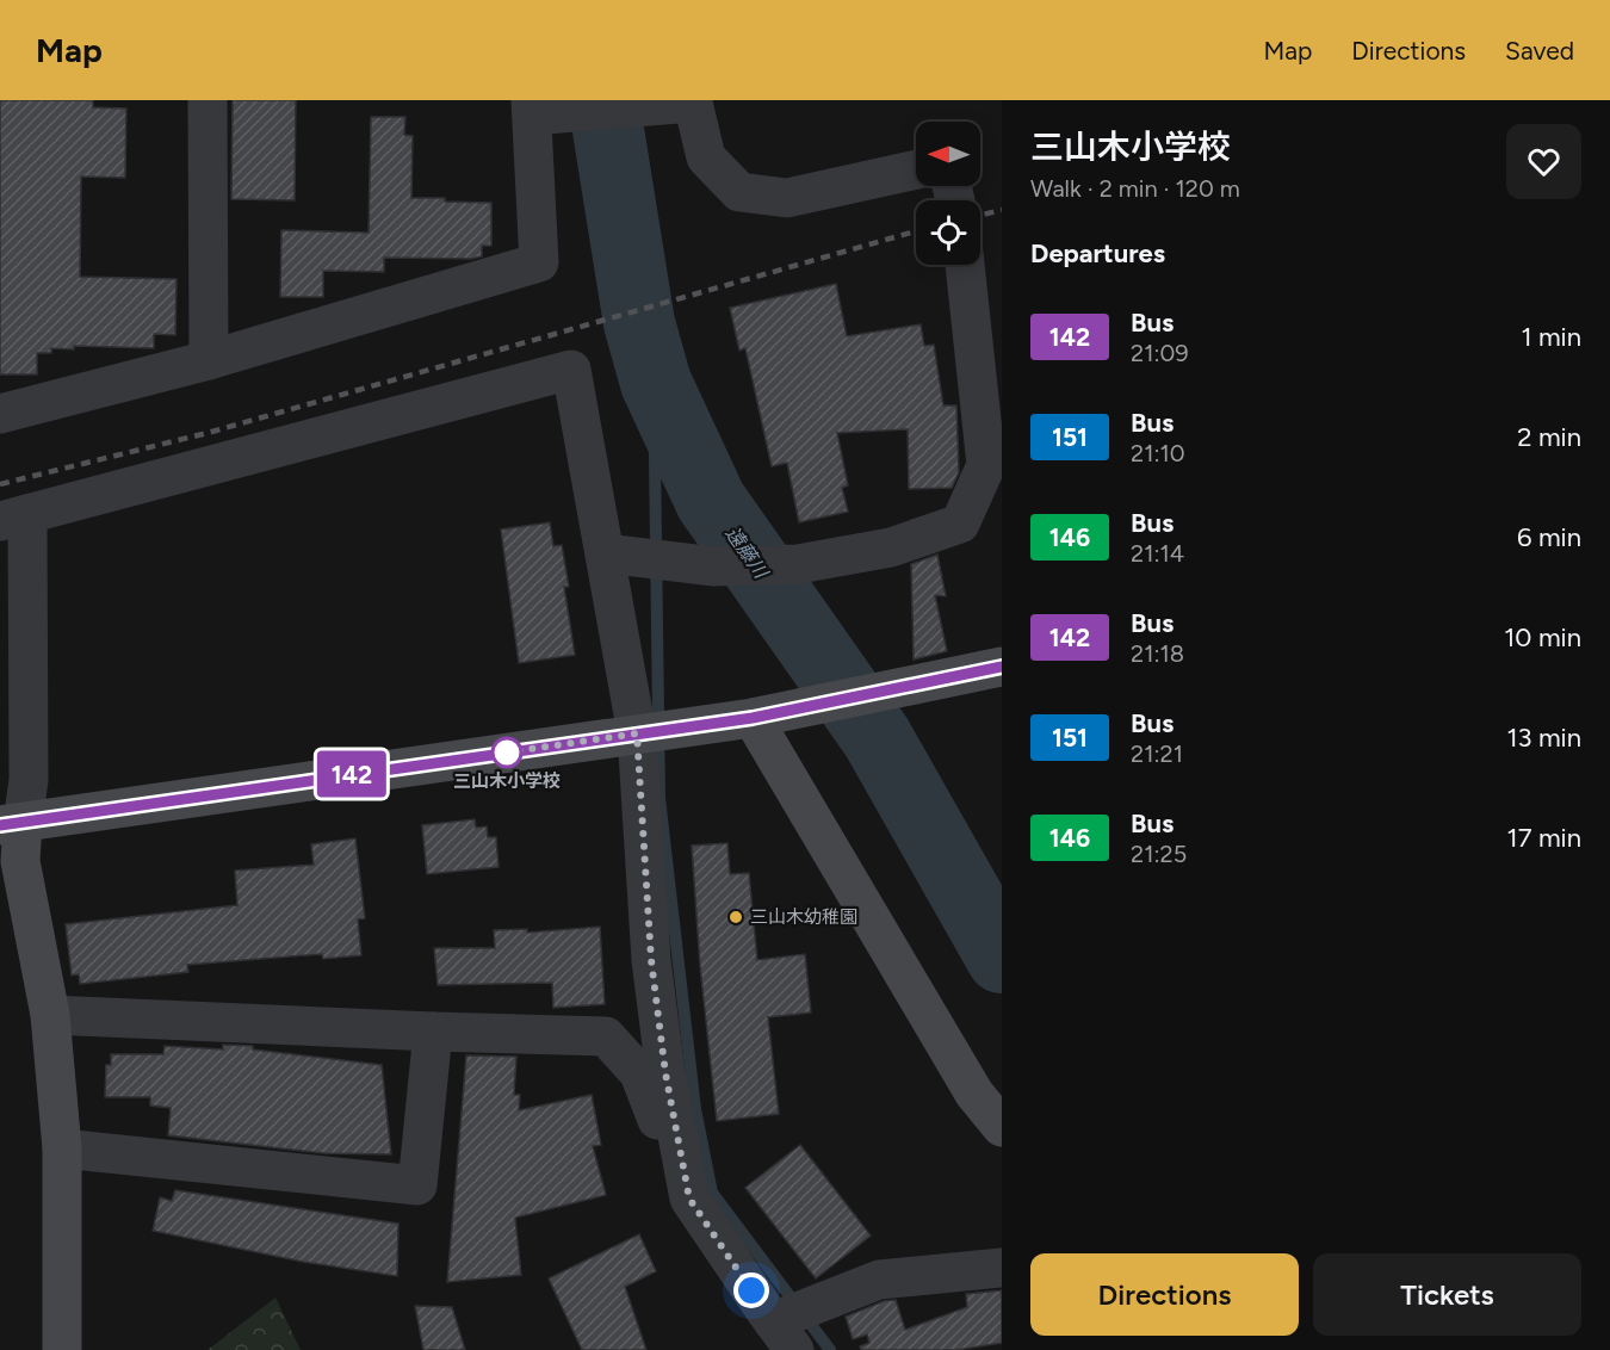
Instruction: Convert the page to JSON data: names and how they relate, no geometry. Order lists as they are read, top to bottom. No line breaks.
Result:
{"water":["遠藤川"],"places":["三山木小学校","三山木幼稚園"],"lines":["bus line 142"],"north":"left","page":{"header":"Map","nav":["Map","Directions","Saved"],"on_map":"142","heading":[["三山木小学校","Walk · 2 min · 120 m"],"Departures"],"list":[{"mark":"142","name":"Bus","note":"21:09","value":"1 min"},{"mark":"151","name":"Bus","note":"21:10","value":"2 min"},{"mark":"146","name":"Bus","note":"21:14","value":"6 min"},{"mark":"142","name":"Bus","note":"21:18","value":"10 min"},{"mark":"151","name":"Bus","note":"21:21","value":"13 min"},{"mark":"146","name":"Bus","note":"21:25","value":"17 min"}],"buttons":["Directions","Tickets"]}}
